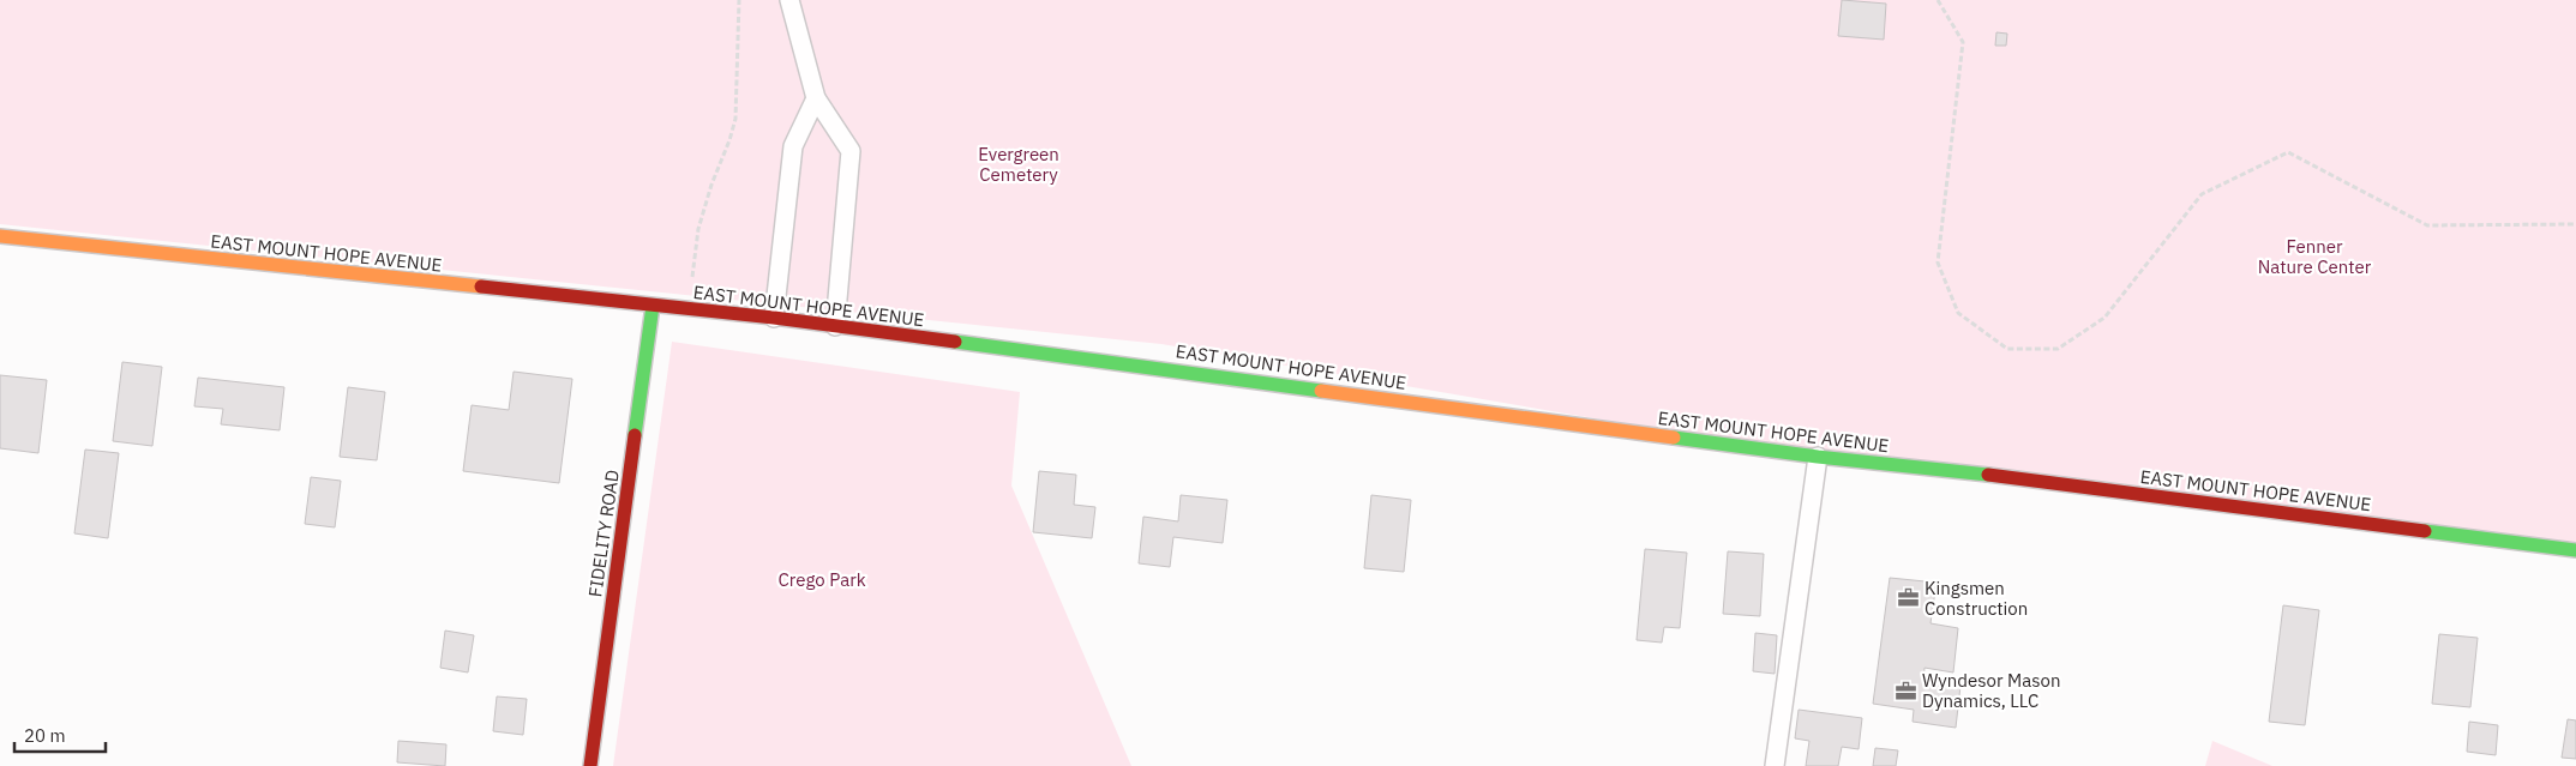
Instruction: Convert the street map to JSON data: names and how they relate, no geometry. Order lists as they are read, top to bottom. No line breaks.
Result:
{"streets":{"street":["EAST MOUNT HOPE AVENUE","FIDELITY ROAD"]},"crossings":[["EAST MOUNT HOPE AVENUE","FIDELITY ROAD"]],"parks":["Evergreen Cemetery","Fenner Nature Center","Crego Park"],"places":{"office":["Kingsmen Construction","Wyndesor Mason Dynamics, LLC"]},"scale_bar":"20 m"}
